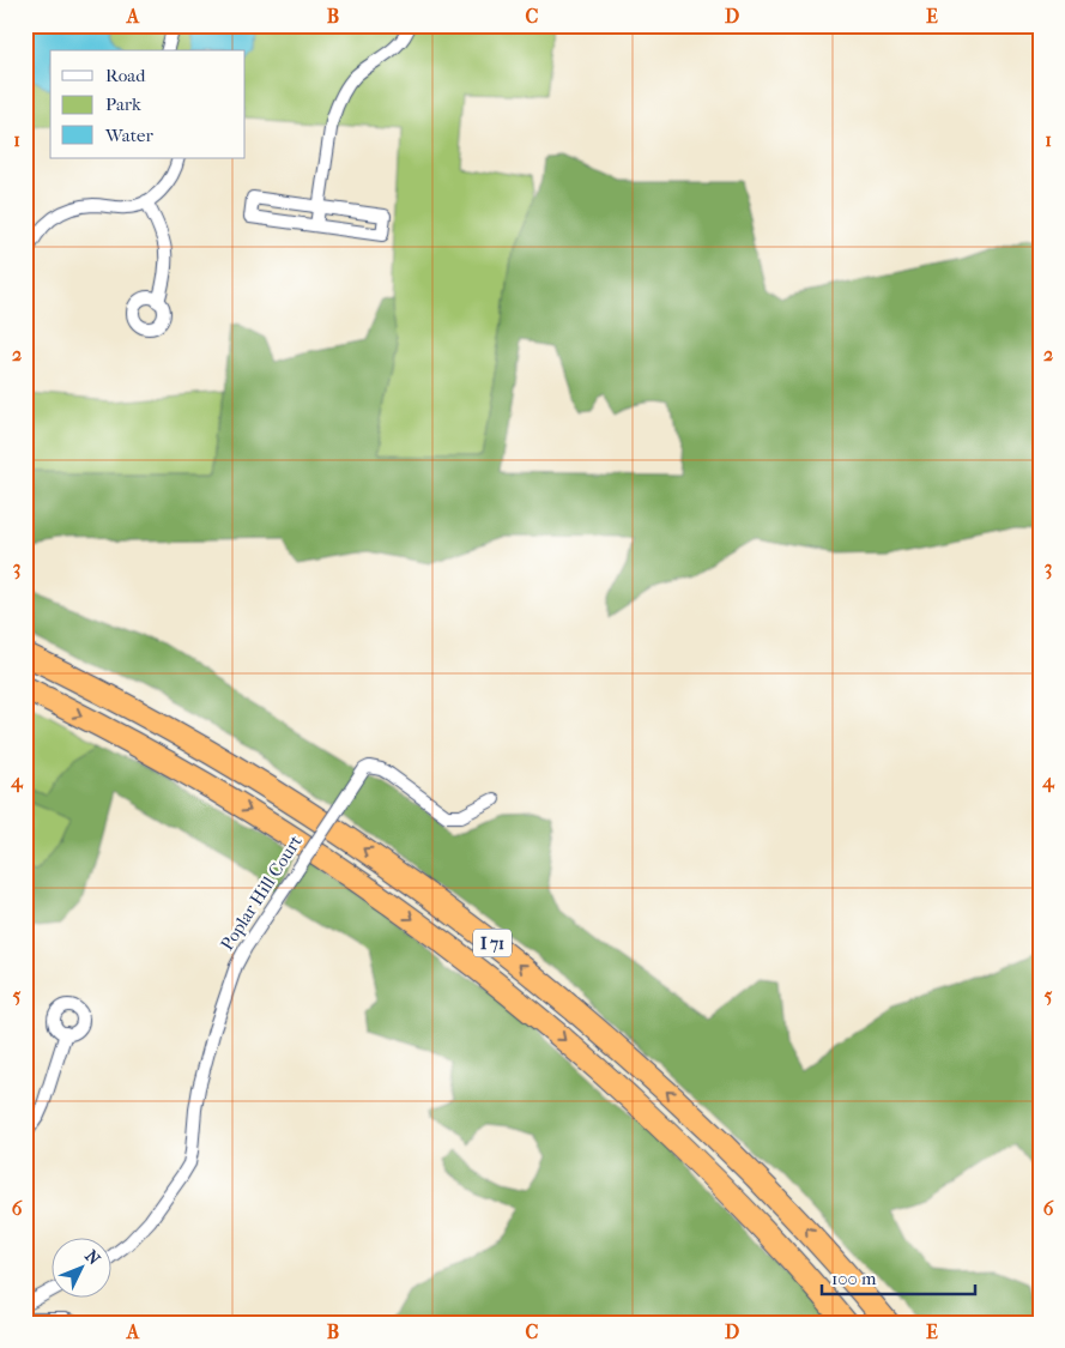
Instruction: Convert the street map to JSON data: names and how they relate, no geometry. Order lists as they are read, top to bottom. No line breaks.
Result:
{"streets":{"highway":["I 71"],"street":["Poplar Hill Court"]},"legend":["Road","Park","Water"],"scale_bar":"100 m","north":"top right","grid":{"columns":["A","B","C","D","E"],"rows":["1","2","3","4","5","6"]}}
